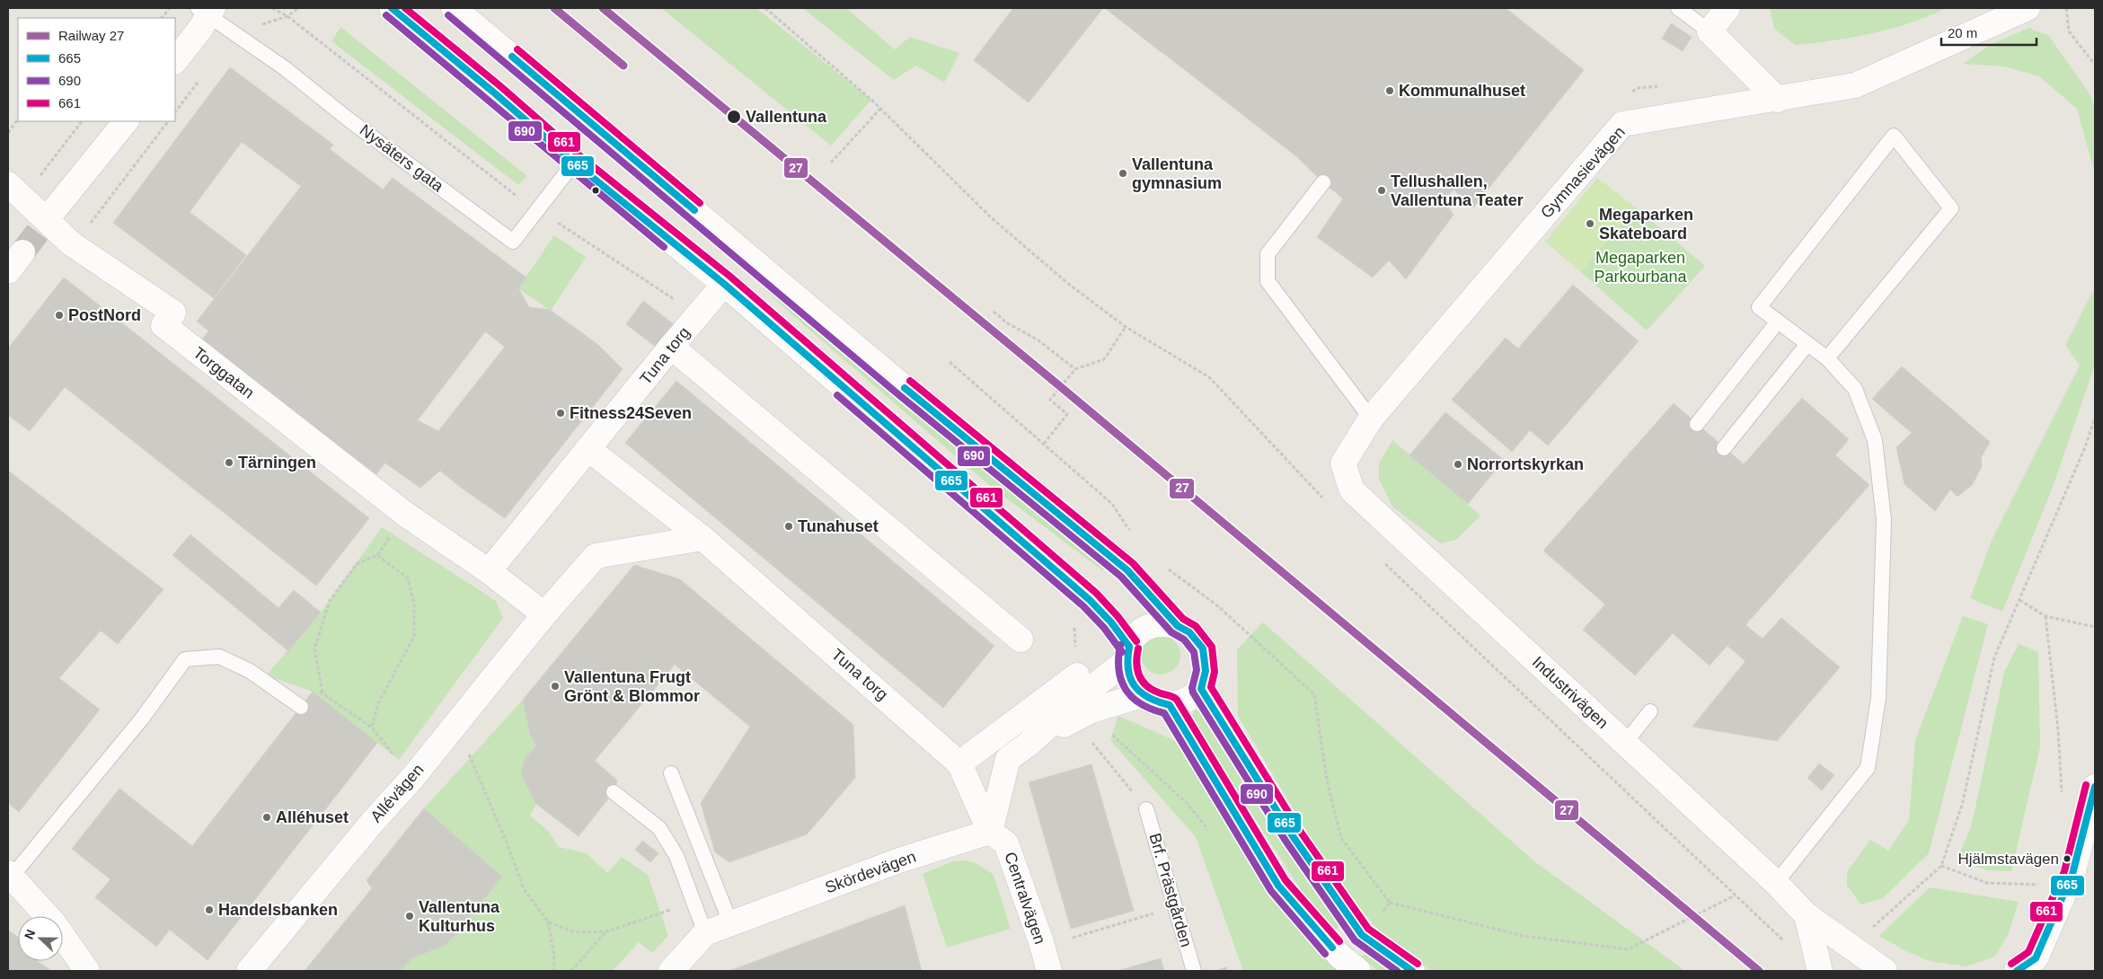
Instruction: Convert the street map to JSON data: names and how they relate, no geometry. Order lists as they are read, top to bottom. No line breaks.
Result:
{"streets":{"street":["Gymnasievägen","Tuna torg","Torggatan","Industrivägen","Allévägen","Skördevägen","Centralvägen"],"lane":["Nysäters gata","Brf. Prästgården"]},"crossings":[["Gymnasievägen","Industrivägen"],["Tuna torg","Torggatan"],["Tuna torg","Skördevägen"],["Tuna torg","Centralvägen"],["Skördevägen","Centralvägen"]],"parks":["Megaparken Parkourbana"],"places":["Kommunalhuset","Vallentuna","Vallentuna gymnasium","Tellushallen, Vallentuna Teater","Megaparken Skateboard","PostNord","Fitness24Seven","Tärningen","Norrortskyrkan","Tunahuset","Vallentuna Frugt Grönt & Blommor","Alléhuset","Hjälmstavägen","Handelsbanken","Vallentuna Kulturhus"],"lines":["rail line 27","transit line 665","transit line 661","transit line 690"],"legend":["Railway 27","665","690","661"],"scale_bar":"20 m","north":"left"}
